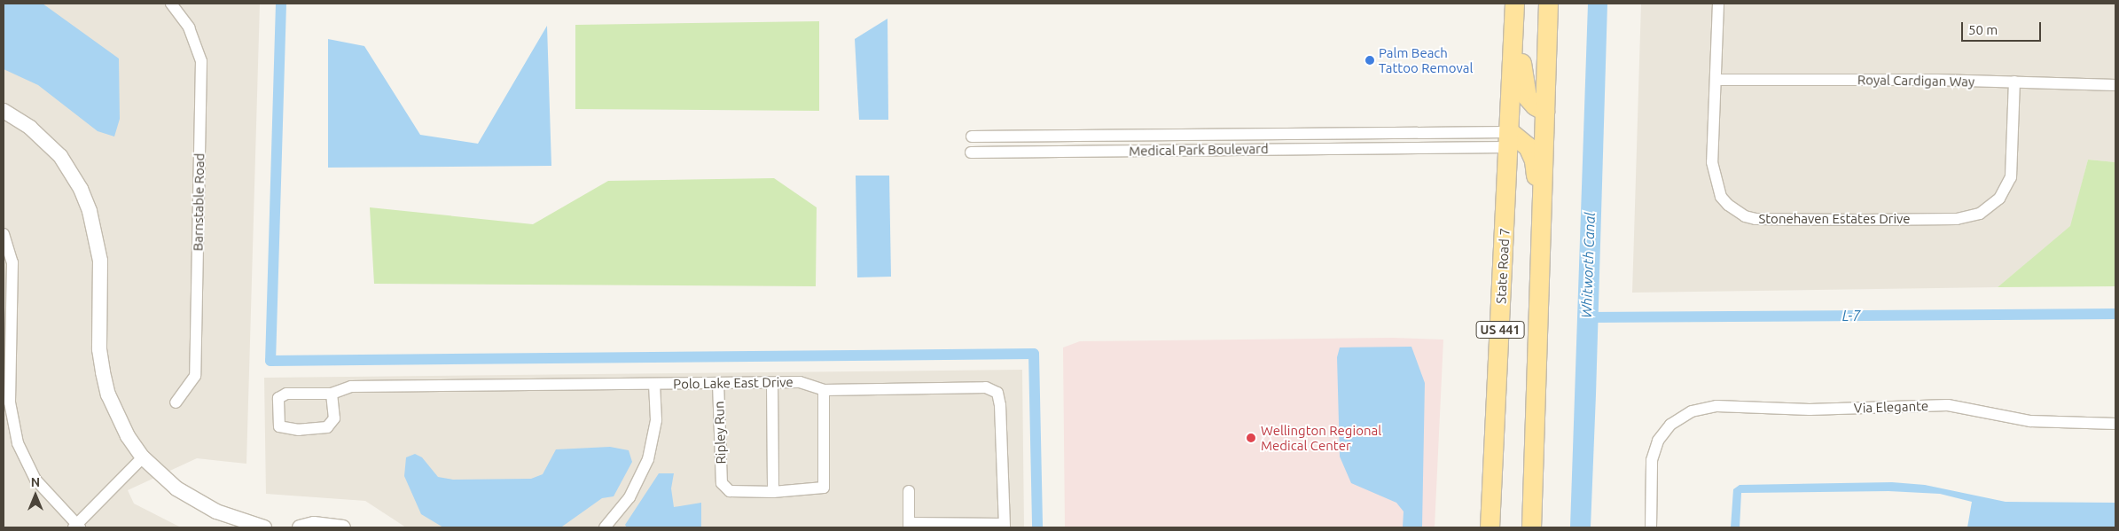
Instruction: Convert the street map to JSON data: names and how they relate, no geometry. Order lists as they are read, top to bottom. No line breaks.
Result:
{"streets":{"main road":["State Road 7","US 441"],"street":["Royal Cardigan Way","Medical Park Boulevard","Barnstable Road","Stonehaven Estates Drive","Polo Lake East Drive","Via Elegante","Ripley Run"]},"crossings":[["Royal Cardigan Way","Stonehaven Estates Drive"],["Medical Park Boulevard","State Road 7"],["Polo Lake East Drive","Ripley Run"]],"water":["Whitworth Canal","L-7"],"places":["Palm Beach Tattoo Removal","Wellington Regional Medical Center"],"scale_bar":"50 m","north":"top"}
